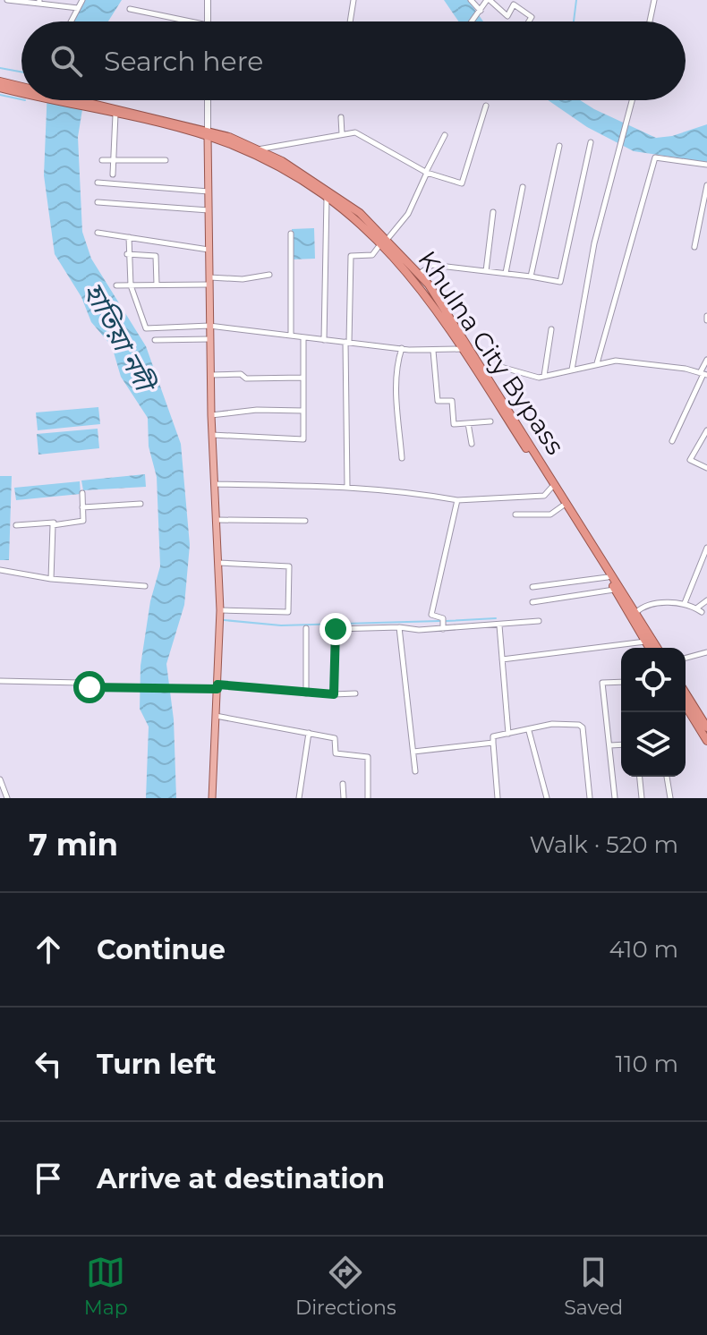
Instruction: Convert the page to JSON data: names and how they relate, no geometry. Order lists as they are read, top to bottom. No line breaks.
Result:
{"streets":{"highway":["Khulna City Bypass"]},"water":["হাতিয়া নদী"],"page":{"search":"Search here","heading":["7 min","Walk · 520 m"],"list":[["Continue","410 m"],["Turn left","110 m"],"Arrive at destination"],"nav":["Map","Directions","Saved"]}}
